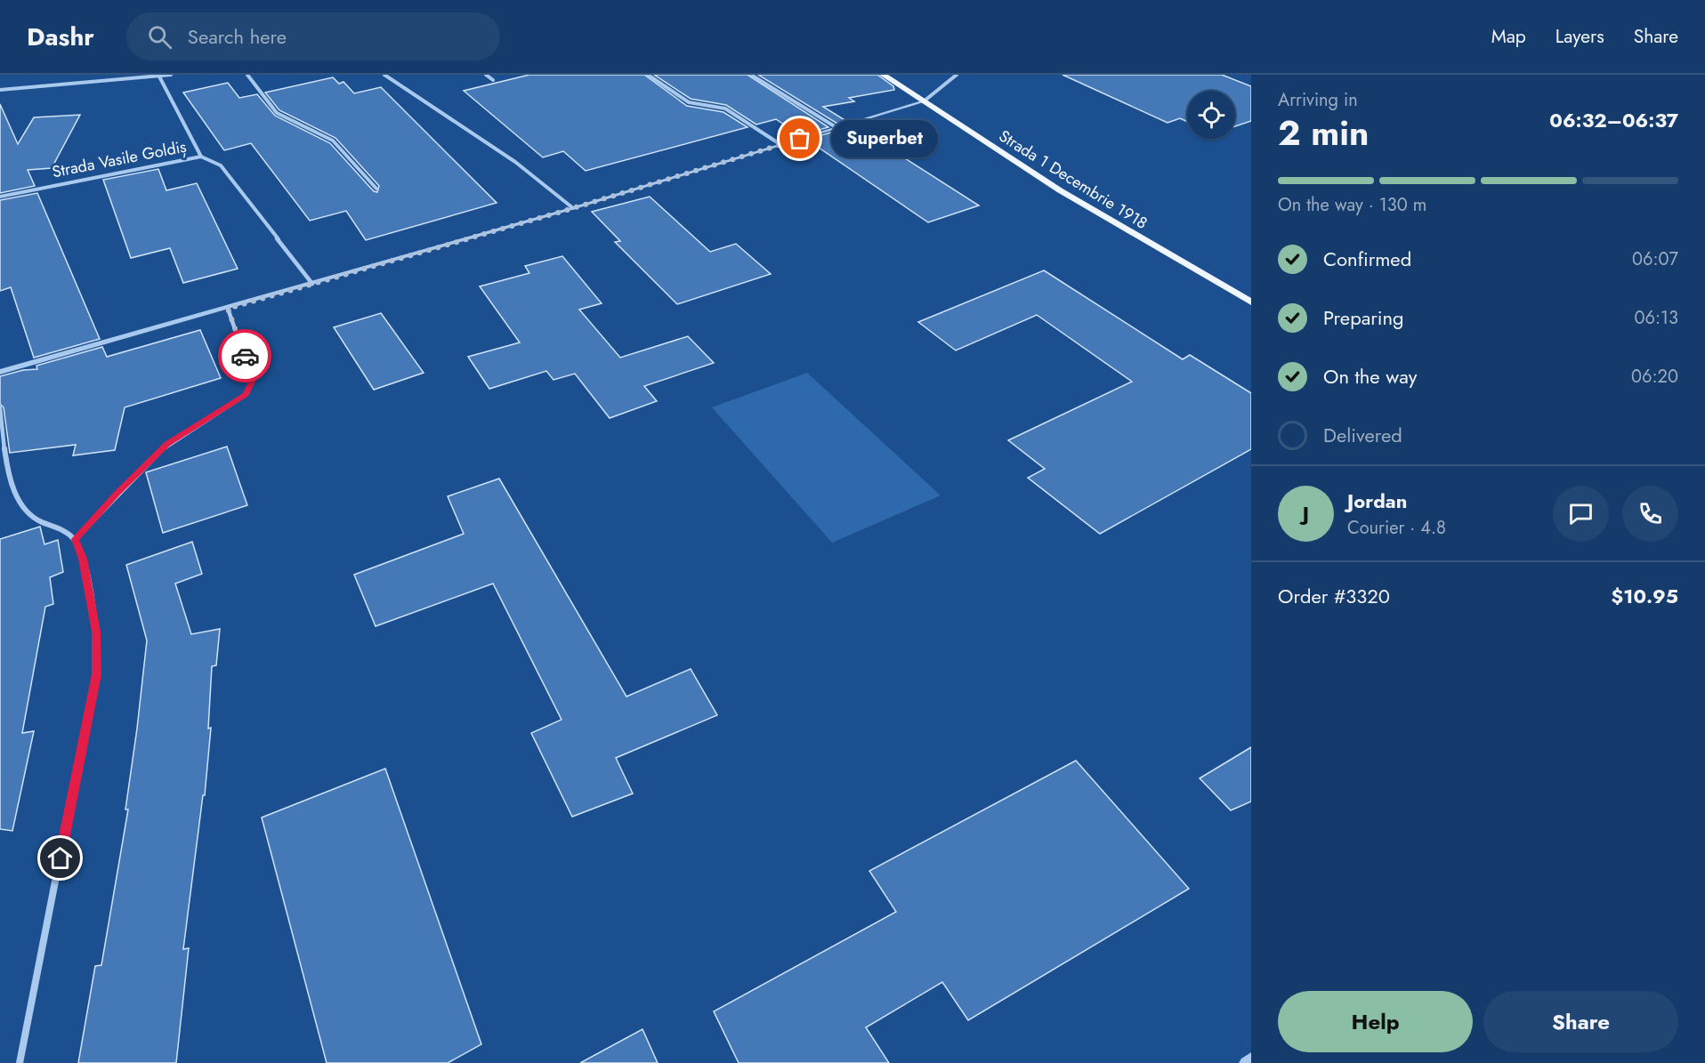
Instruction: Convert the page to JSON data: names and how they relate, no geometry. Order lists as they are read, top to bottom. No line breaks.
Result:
{"streets":{"main road":["Strada 1 Decembrie 1918"],"street":["Strada Vasile Goldiș"]},"places":["Superbet"],"page":{"header":"Dashr","search":"Search here","nav":["Map","Layers","Share"],"heading":["2 min","Arriving in","06:32–06:37"],"panel":["Jordan","Courier · 4.8","Order #3320","$10.95"],"bubble":"Superbet","bar":"On the way · 130 m","list":[["Confirmed","06:07"],["Preparing","06:13"],["On the way","06:20"],"Delivered"],"round":"J","buttons":["Help","Share"]}}
